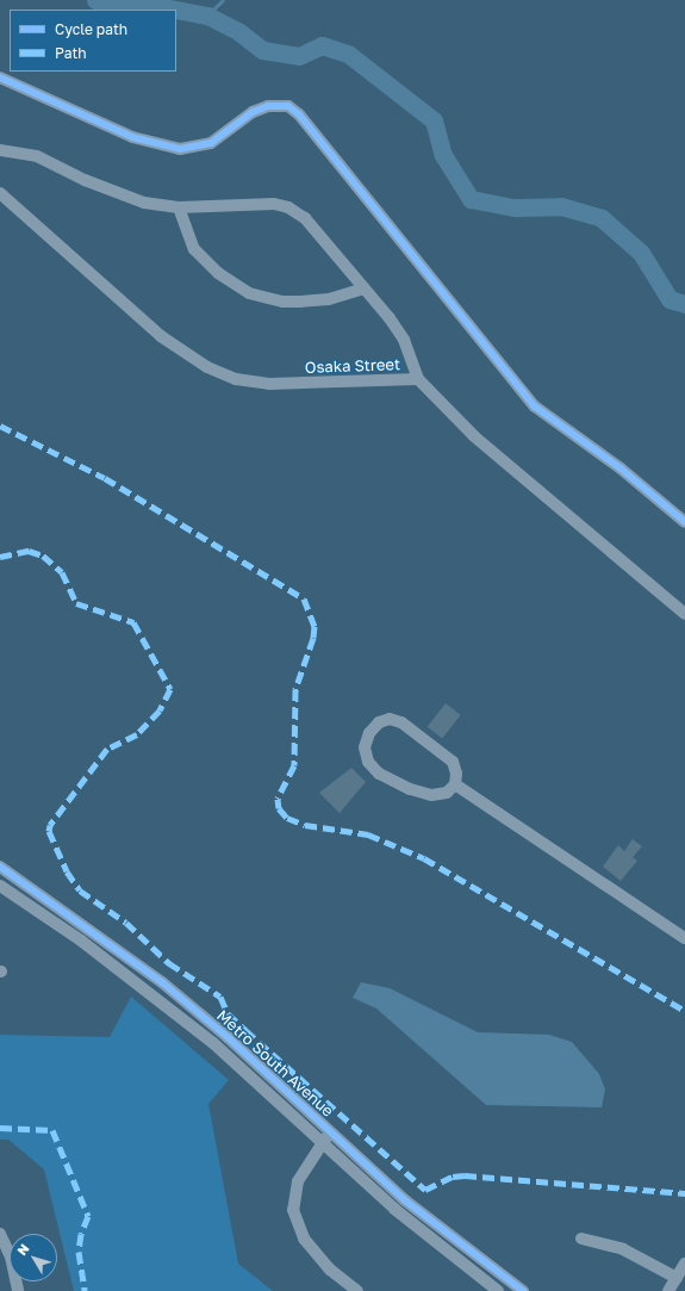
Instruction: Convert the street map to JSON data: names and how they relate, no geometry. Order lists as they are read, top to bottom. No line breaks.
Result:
{"streets":{"street":["Osaka Street","Metro South Avenue"]},"legend":["Cycle path","Path"],"north":"top left"}
